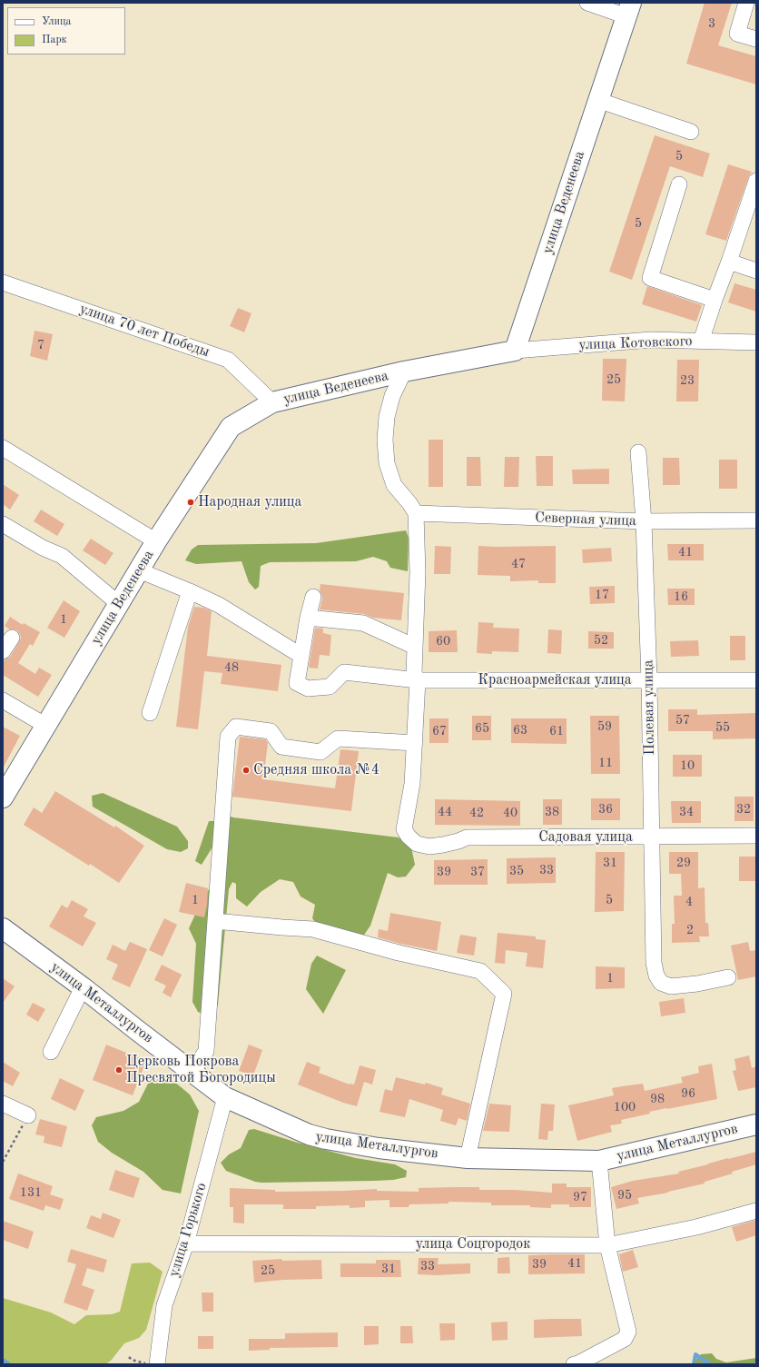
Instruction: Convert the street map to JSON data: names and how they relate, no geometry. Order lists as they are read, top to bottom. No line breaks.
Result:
{"streets":{"main road":["улица Веденеева","улица Металлургов"],"street":["улица 70 лет Победы","улица Котовского","Северная улица","Красноармейская улица","Полевая улица","Садовая улица","улица Горького","улица Соцгородок"]},"crossings":[["улица Веденеева","улица 70 лет Победы"],["улица Веденеева","улица Котовского"],["Северная улица","Полевая улица"],["Красноармейская улица","Полевая улица"],["Полевая улица","Садовая улица"],["улица Металлургов","улица Горького"],["улица Горького","улица Соцгородок"]],"places":["Народная улица","Средняя школа №4","Церковь Покрова Пресвятой Богородицы"],"house_numbers":["3","5","5","7","25","23","41","47","17","16","1","52","60","48","57","59","55","65","63","67","61","11","10","36","32","44","38","34","42","40","31","29","33","35","39","37","1","5","4","2","1","96","98","100","131","95","97","41","39","33","31","25"],"legend":["Улица","Парк"]}
